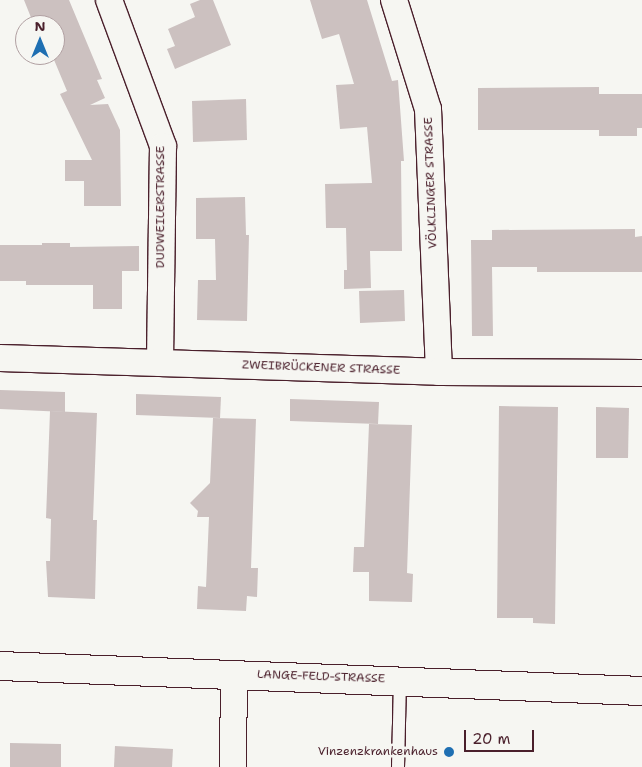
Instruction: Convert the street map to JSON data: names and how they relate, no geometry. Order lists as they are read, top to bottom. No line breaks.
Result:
{"streets":{"street":["VÖLKLINGER STRASSE","DUDWEILERSTRASSE","ZWEIBRÜCKENER STRASSE","LANGE-FELD-STRASSE"]},"crossings":[["VÖLKLINGER STRASSE","ZWEIBRÜCKENER STRASSE"],["DUDWEILERSTRASSE","ZWEIBRÜCKENER STRASSE"]],"places":["Vinzenzkrankenhaus"],"scale_bar":"20 m","north":"top"}
